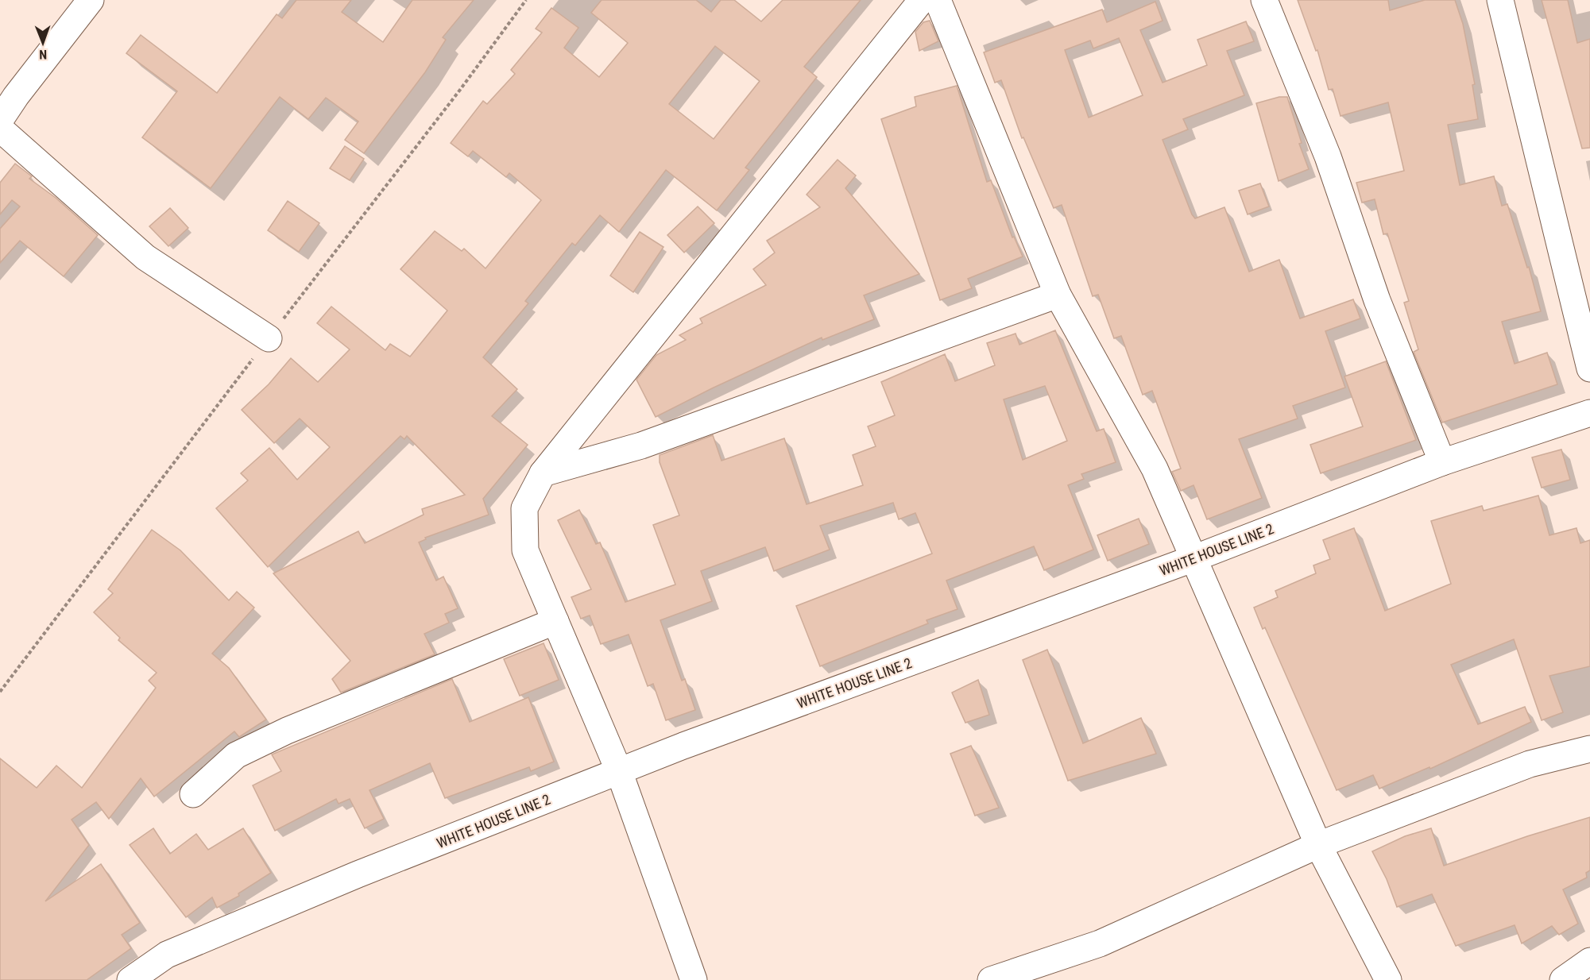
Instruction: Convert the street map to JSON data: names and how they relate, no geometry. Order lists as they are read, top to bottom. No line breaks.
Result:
{"streets":{"street":["WHITE HOUSE LINE 2"]},"north":"bottom"}
